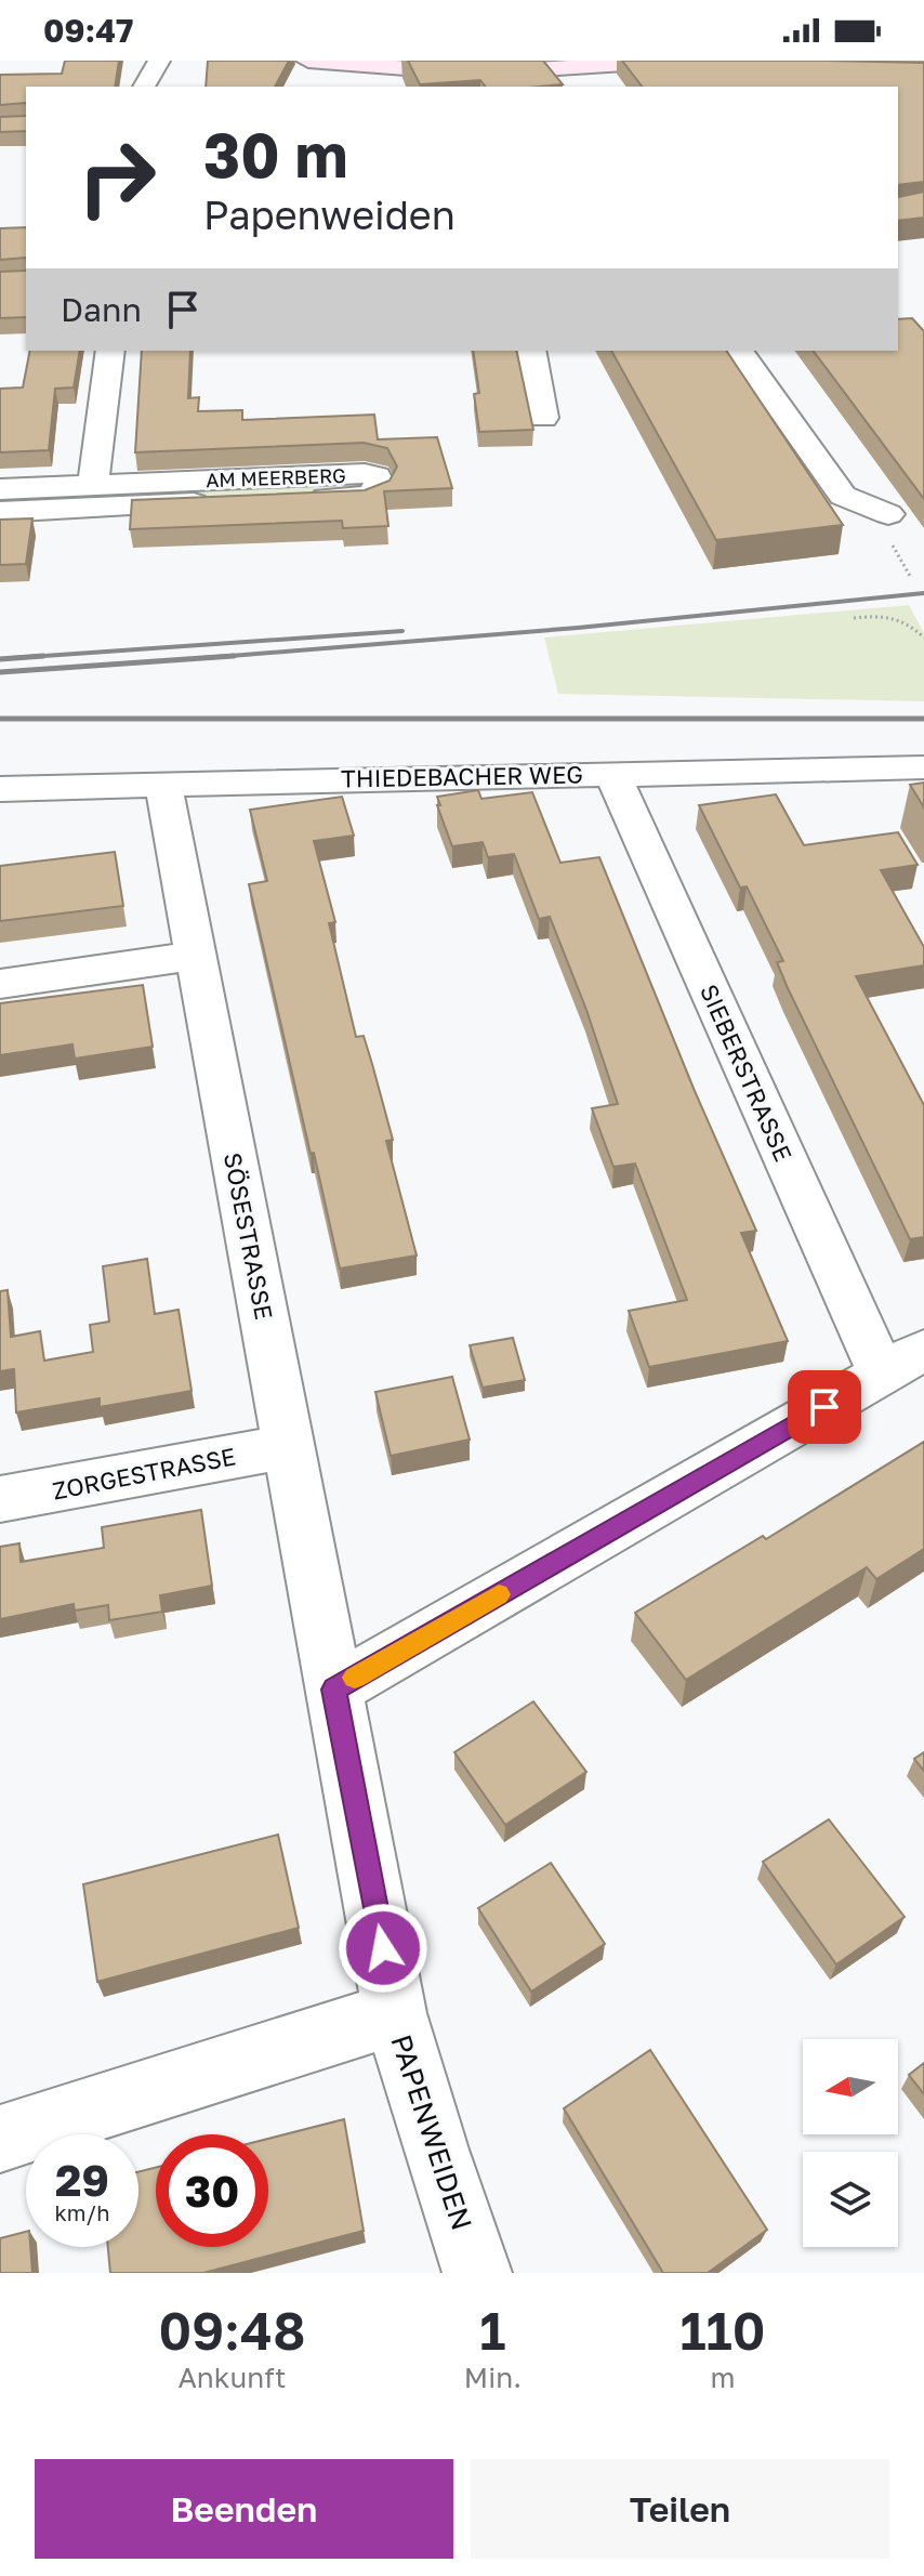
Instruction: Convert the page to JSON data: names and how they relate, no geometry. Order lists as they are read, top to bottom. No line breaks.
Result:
{"streets":{"street":["AM MEERBERG","THIEDEBACHER WEG","SIEBERSTRASSE","SÖSESTRASSE","ZORGESTRASSE","PAPENWEIDEN"]},"crossings":[["THIEDEBACHER WEG","SIEBERSTRASSE"],["THIEDEBACHER WEG","SÖSESTRASSE"],["SÖSESTRASSE","ZORGESTRASSE"],["SÖSESTRASSE","PAPENWEIDEN"]],"north":"left","page":{"status":"09:47","turn":["30 m","Papenweiden"],"then":"Dann","speed":"29 km/h","limit":"30","eta":["09:48","Ankunft","1","Min.","110","m"],"buttons":["Beenden","Teilen"]}}
